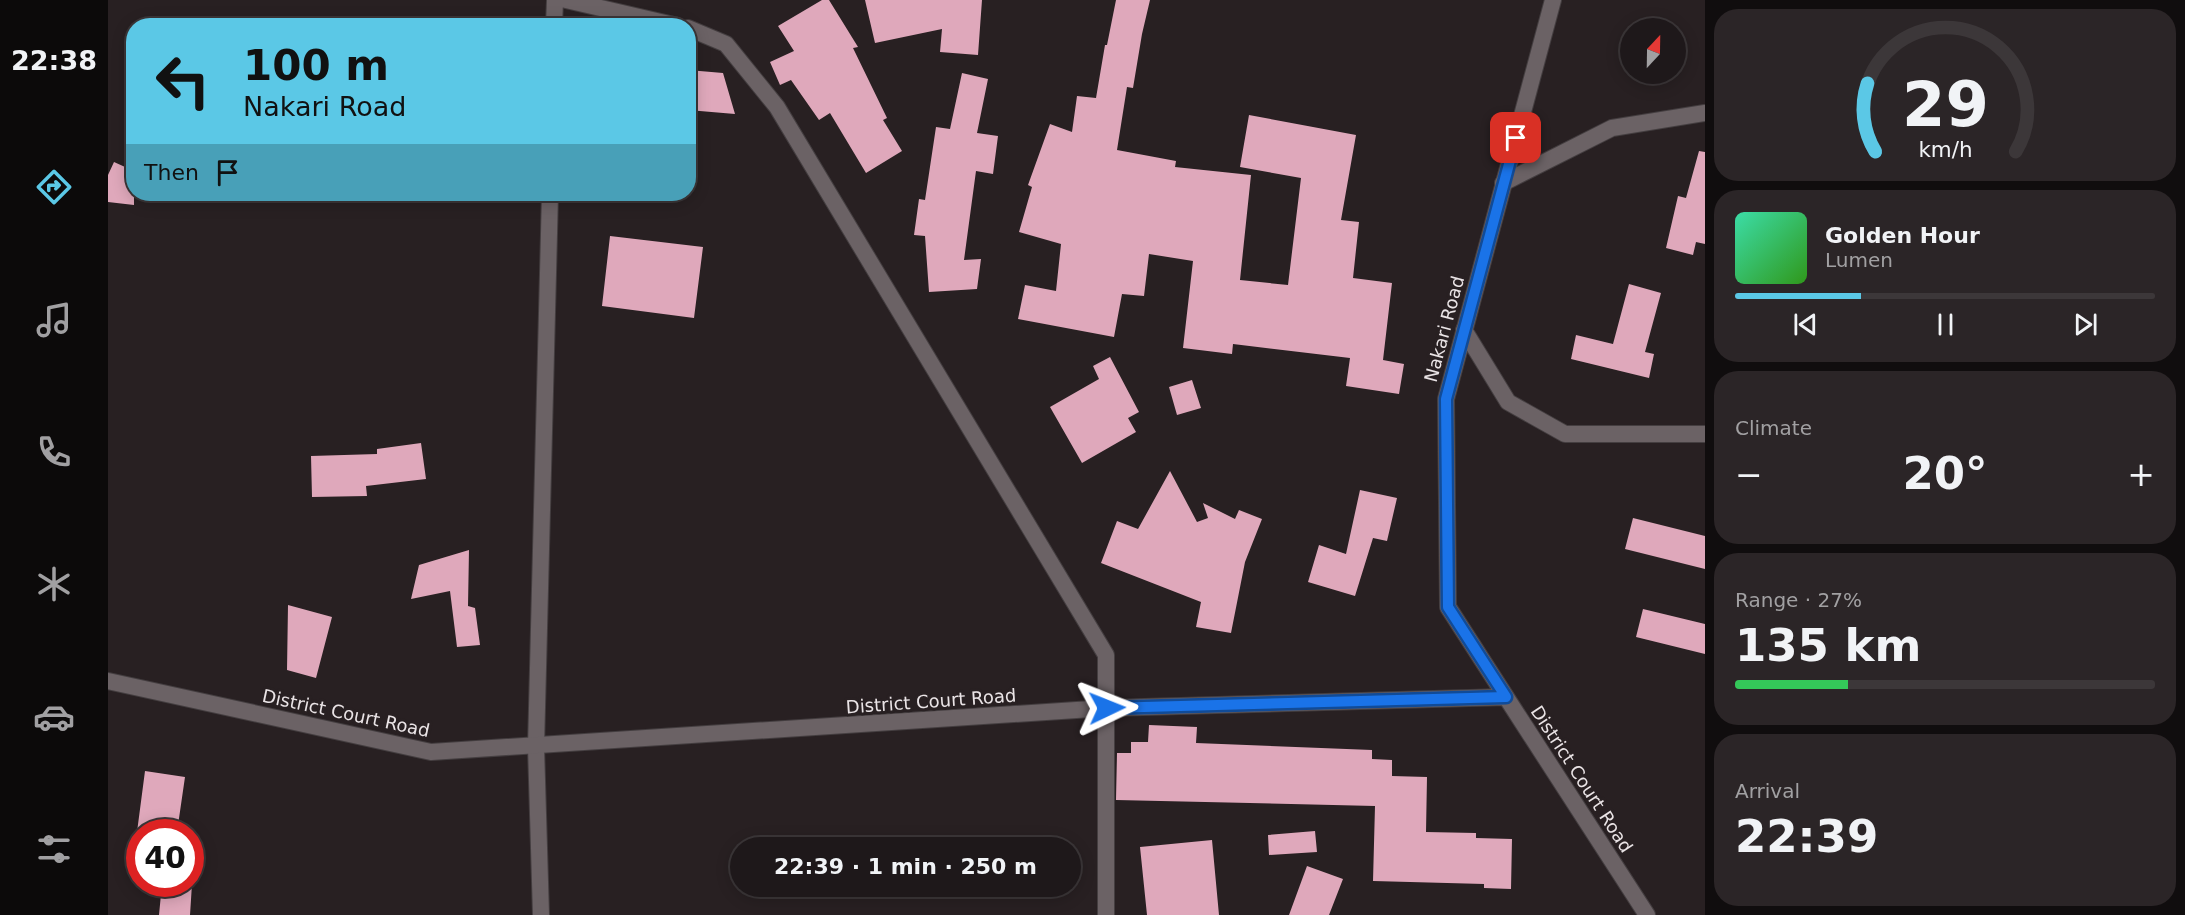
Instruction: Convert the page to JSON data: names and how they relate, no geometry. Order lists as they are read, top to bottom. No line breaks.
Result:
{"streets":{"street":["Nakari Road","District Court Road"]},"crossings":[["Nakari Road","District Court Road"]],"north":"top","page":{"tabs":"22:38","turn":["100 m","Nakari Road"],"then":"Then","song":["Golden Hour","Lumen"],"tile":["Climate",["Range · 27%","135 km"],["Arrival","22:39"]],"heat":["−","20°","+"],"limit":"40","trip":"22:39 · 1 min · 250 m","gauge":["29","km/h"]}}
